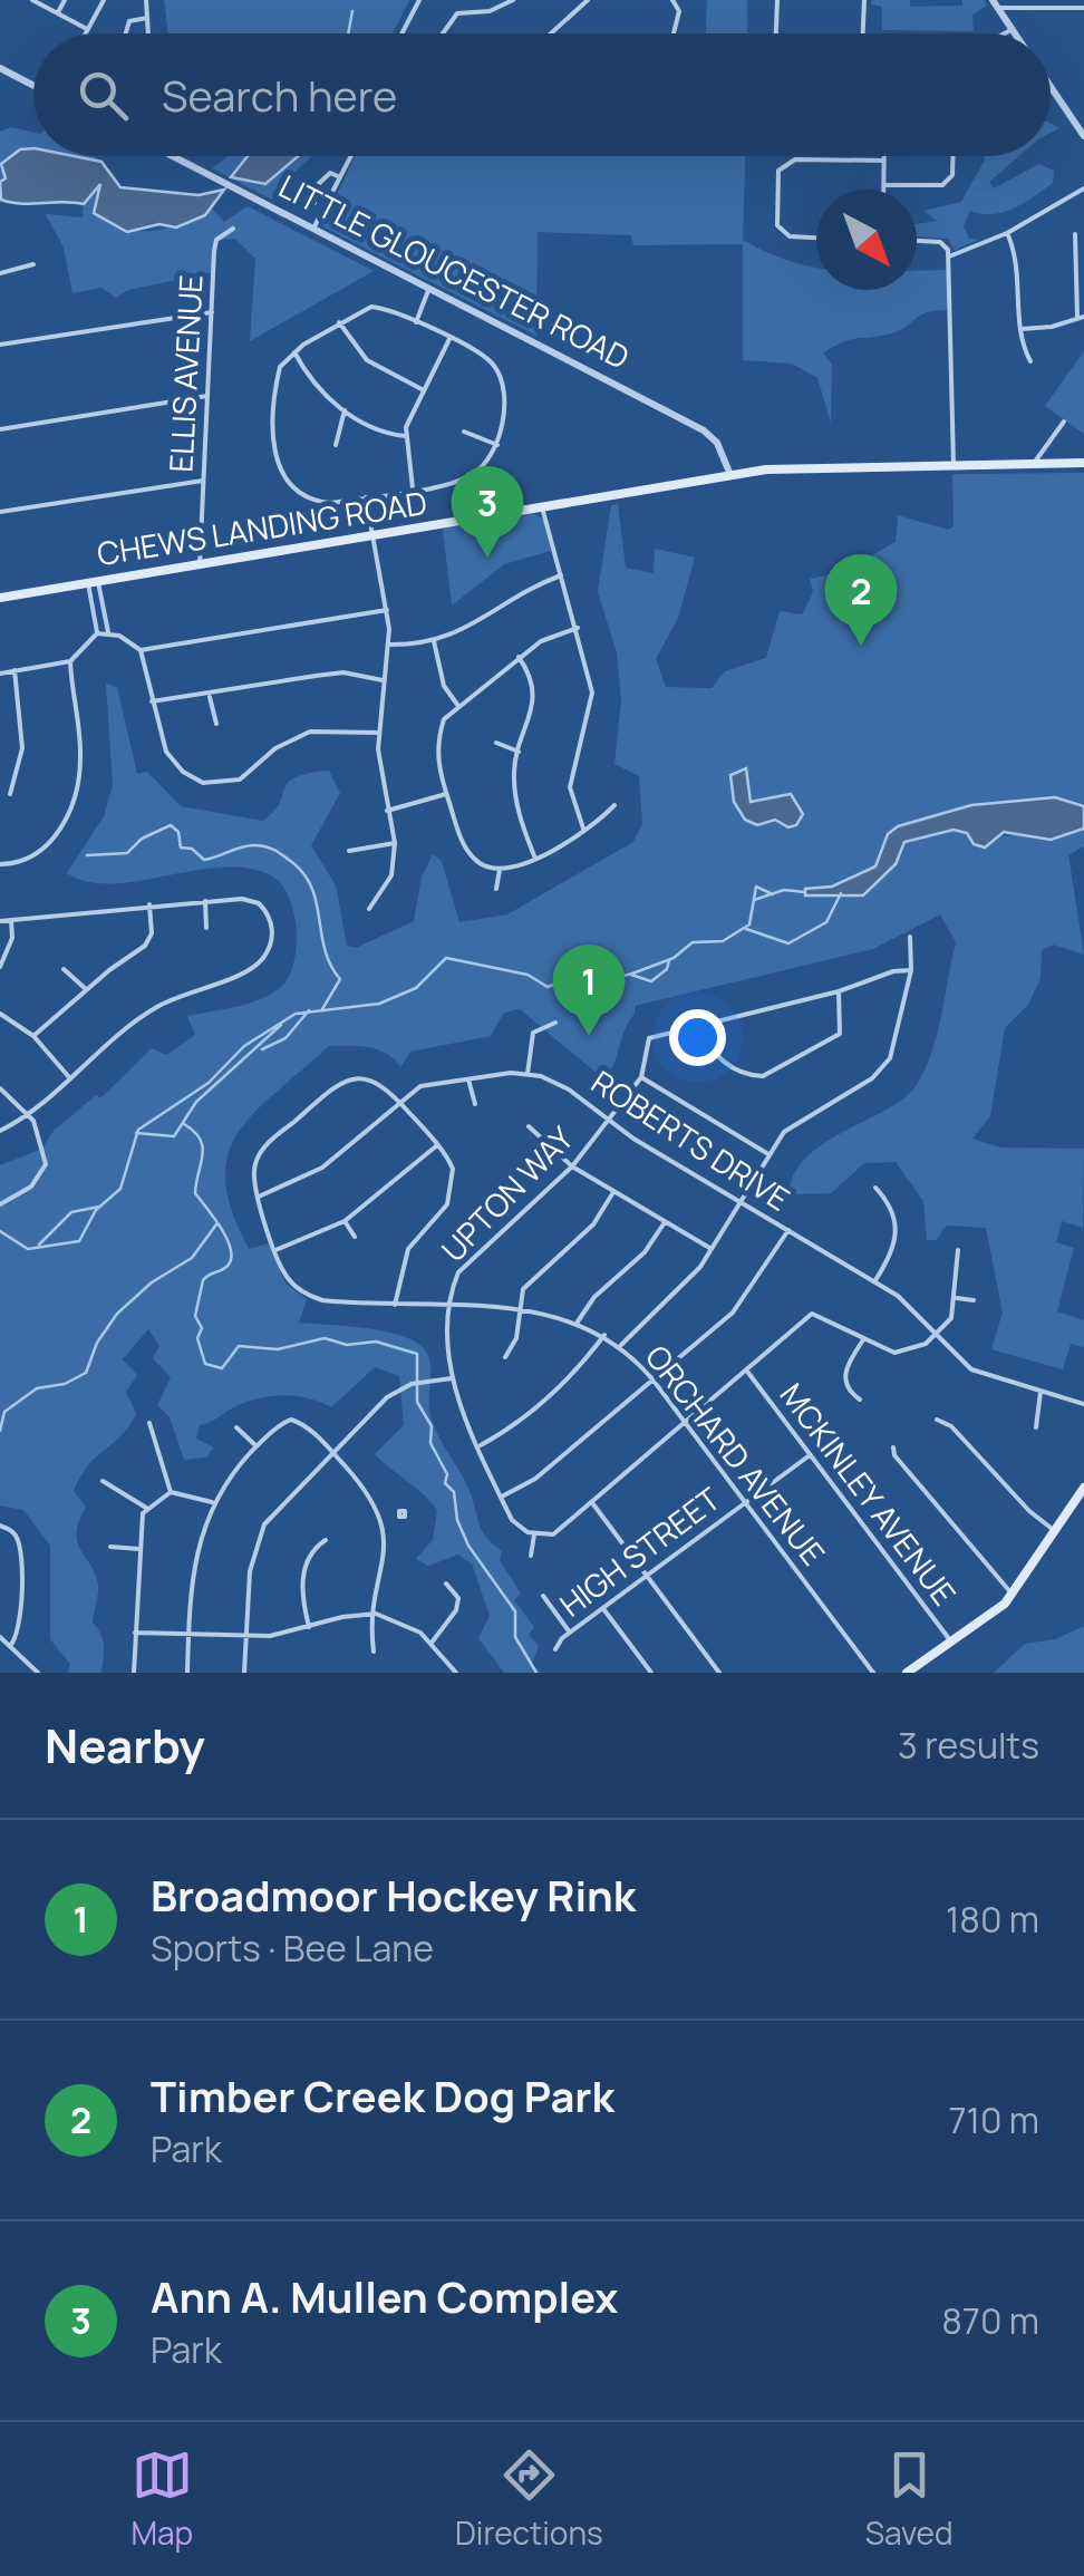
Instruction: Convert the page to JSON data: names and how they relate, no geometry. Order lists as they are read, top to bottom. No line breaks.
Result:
{"streets":{"main road":["CHEWS LANDING ROAD"],"street":["LITTLE GLOUCESTER ROAD","ELLIS AVENUE","ROBERTS DRIVE","UPTON WAY","ORCHARD AVENUE","MCKINLEY AVENUE","HIGH STREET"]},"crossings":[["LITTLE GLOUCESTER ROAD","CHEWS LANDING ROAD"],["ELLIS AVENUE","CHEWS LANDING ROAD"],["ROBERTS DRIVE","UPTON WAY"],["ROBERTS DRIVE","ORCHARD AVENUE"],["UPTON WAY","ORCHARD AVENUE"],["ORCHARD AVENUE","HIGH STREET"],["MCKINLEY AVENUE","HIGH STREET"]],"north":"bottom right","page":{"search":"Search here","pins":["3","2","1"],"heading":["Nearby","3 results"],"list":[{"mark":"1","name":"Broadmoor Hockey Rink","note":"Sports · Bee Lane","value":"180 m"},{"mark":"2","name":"Timber Creek Dog Park","note":"Park","value":"710 m"},{"mark":"3","name":"Ann A. Mullen Complex","note":"Park","value":"870 m"}],"nav":["Map","Directions","Saved"]}}
